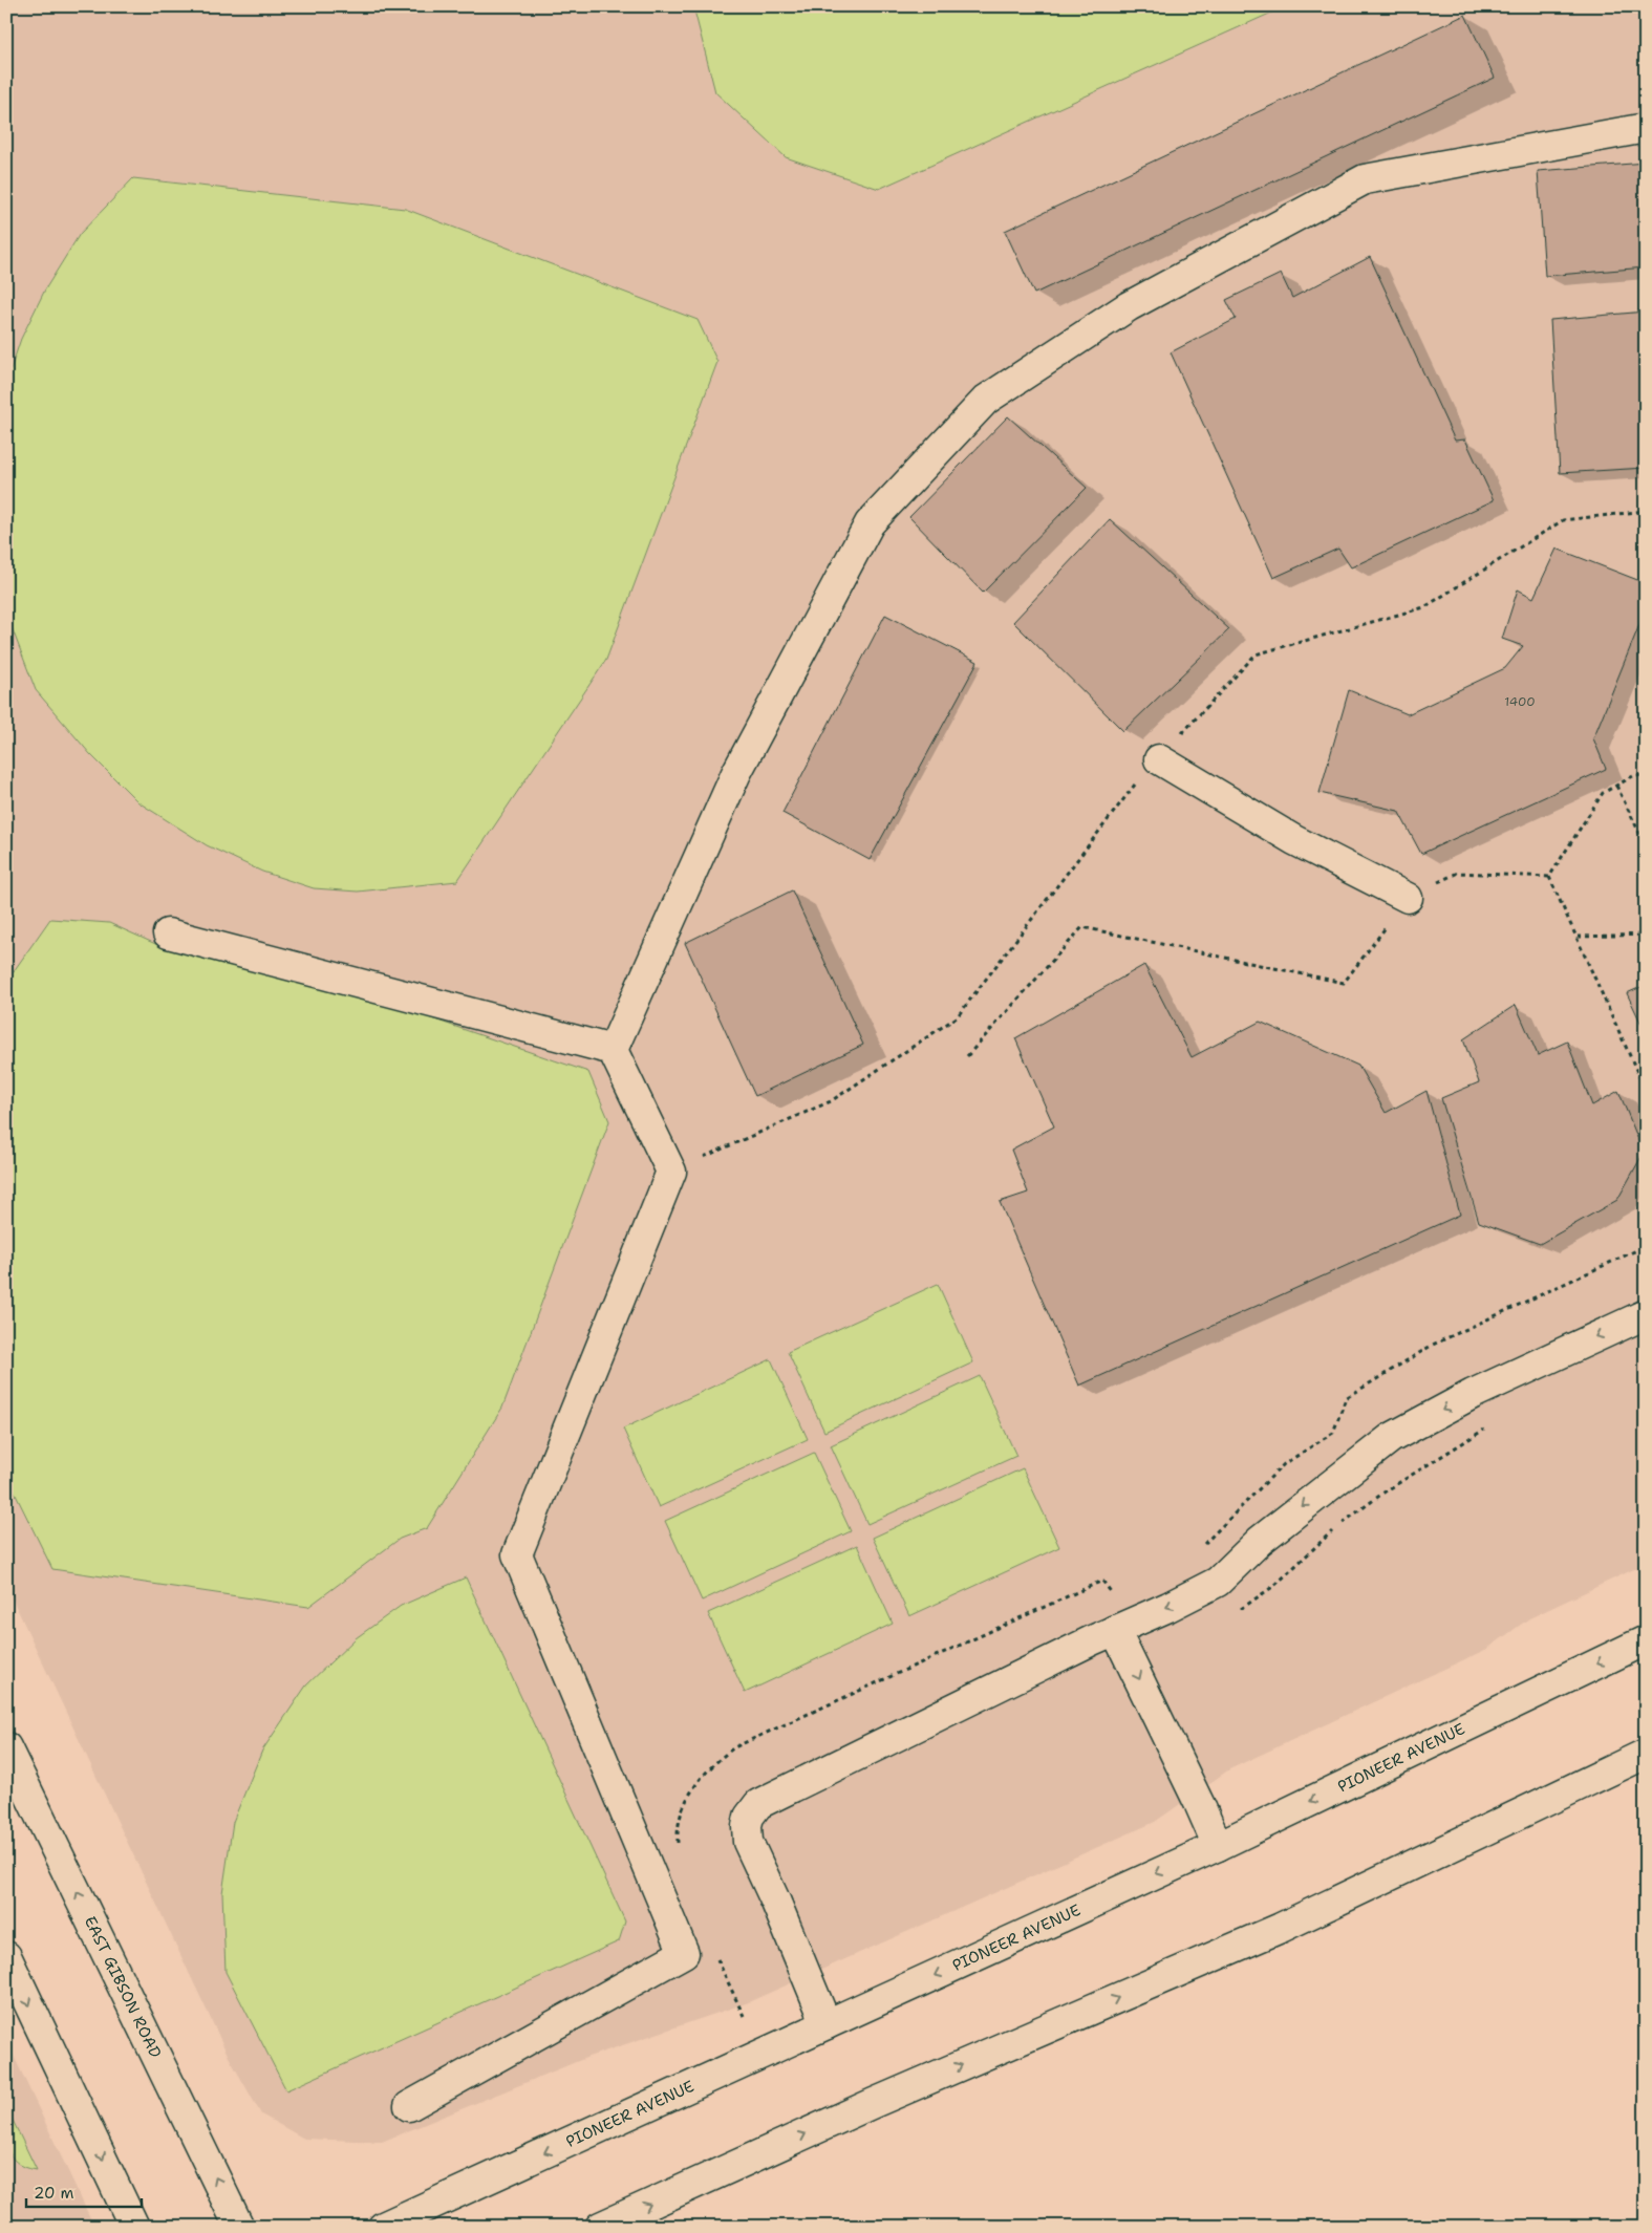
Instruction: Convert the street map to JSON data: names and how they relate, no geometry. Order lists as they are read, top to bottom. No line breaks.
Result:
{"streets":{"street":["PIONEER AVENUE","EAST GIBSON ROAD"]},"house_numbers":["1400"],"scale_bar":"20 m"}
